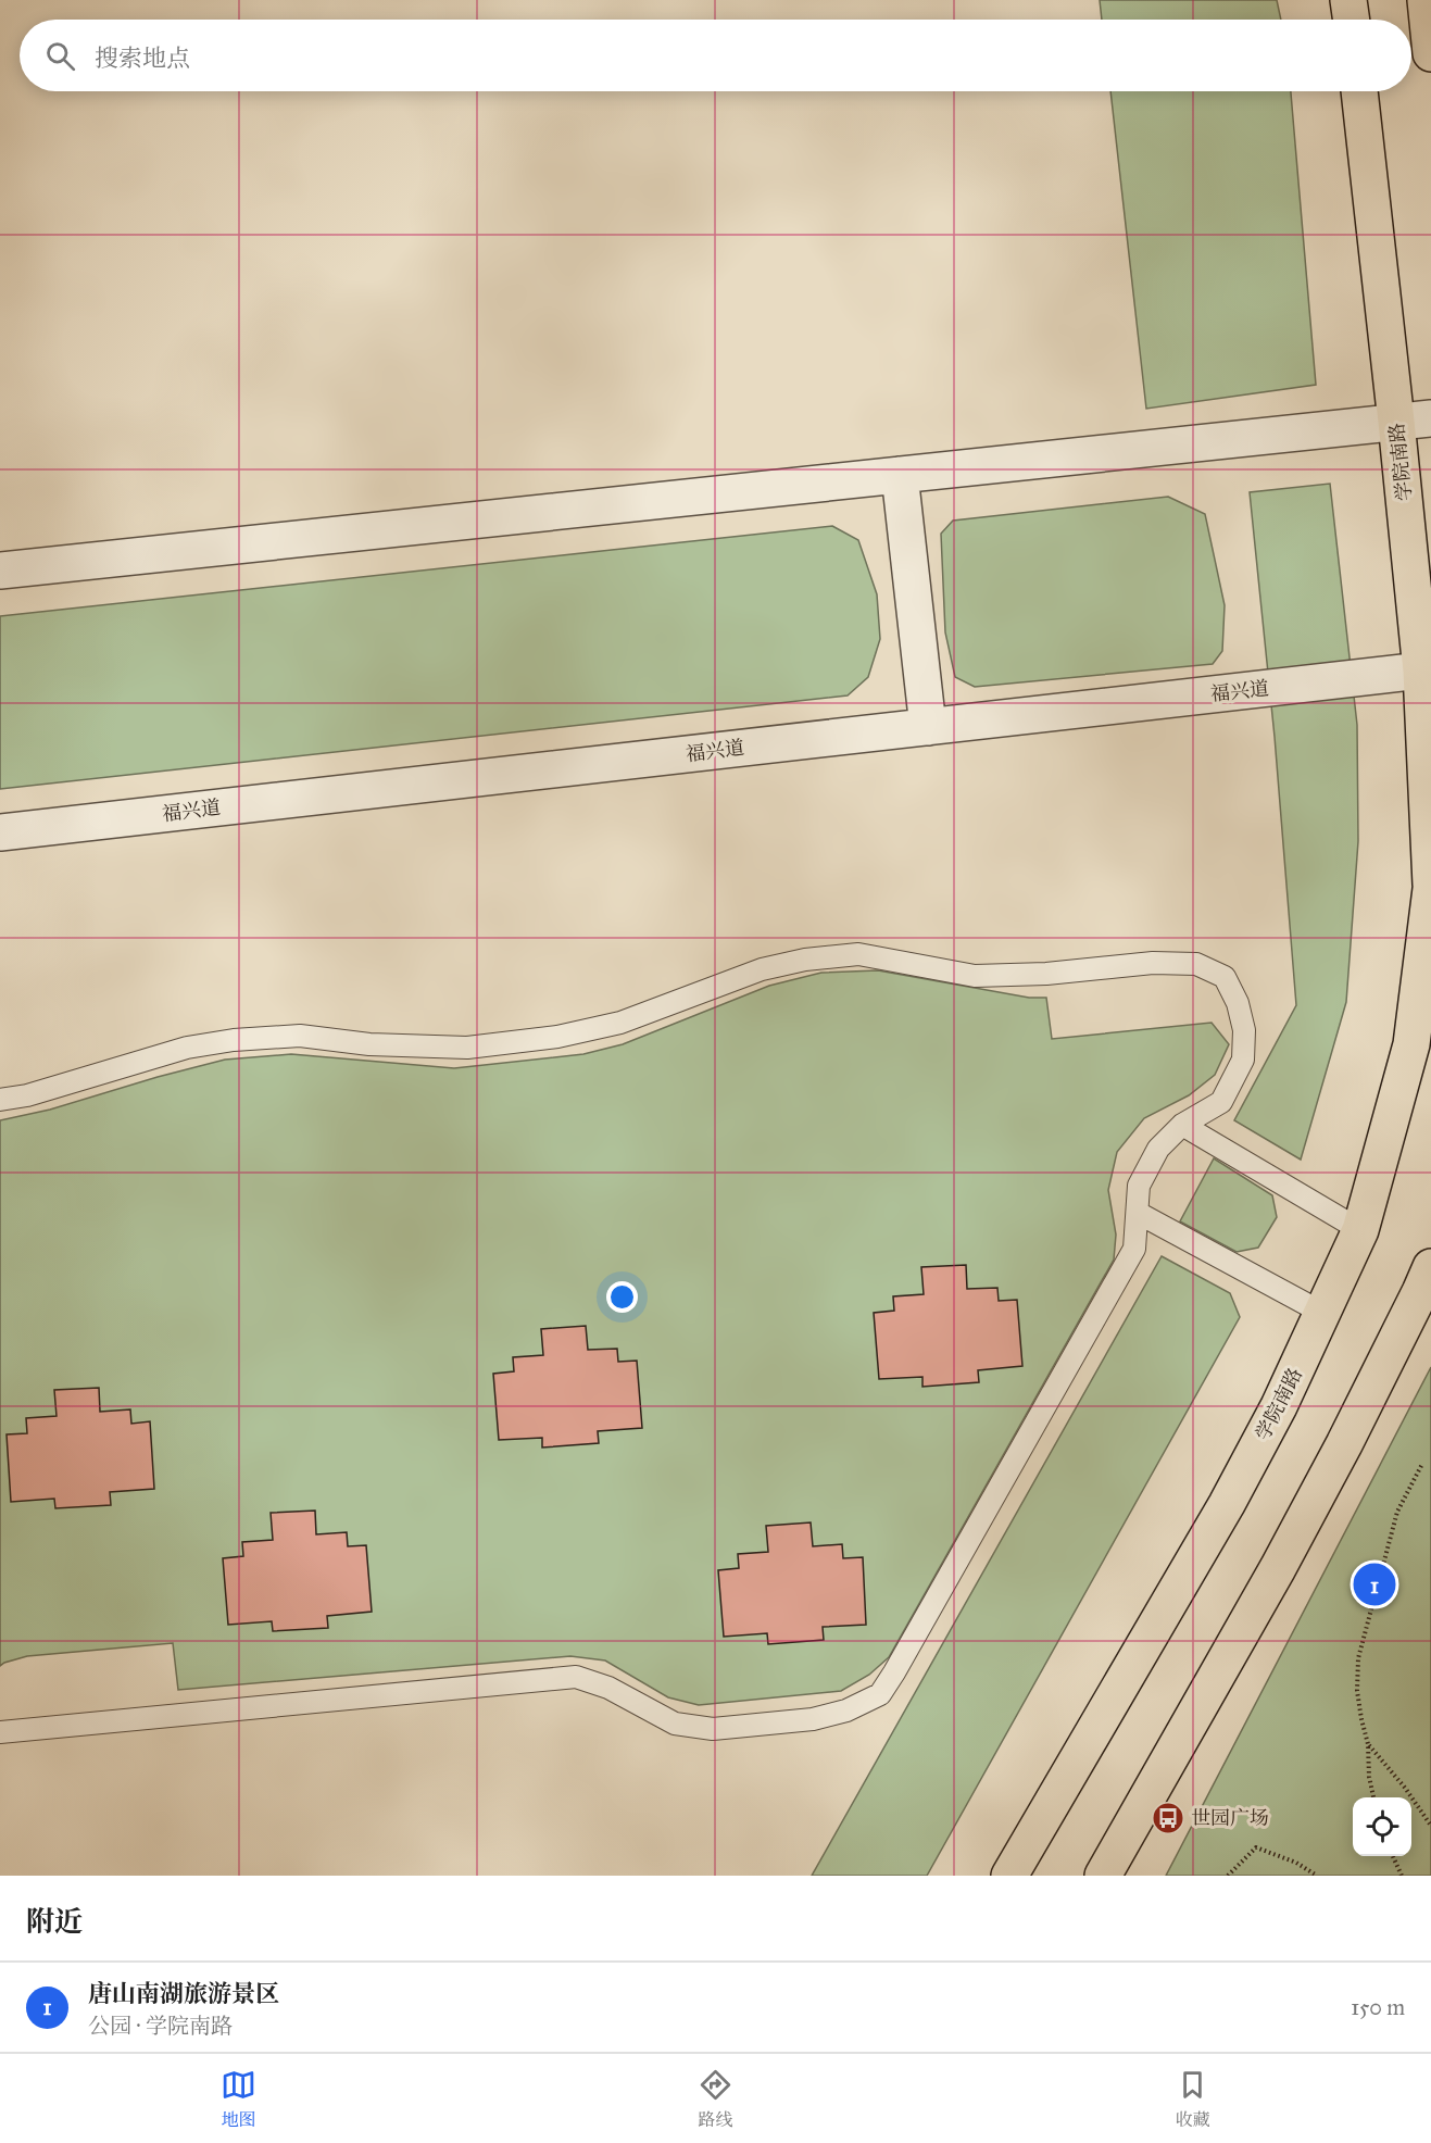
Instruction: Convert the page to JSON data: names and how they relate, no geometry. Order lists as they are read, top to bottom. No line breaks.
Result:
{"streets":{"main road":["学院南路"],"street":["福兴道"]},"crossings":[["学院南路","福兴道"]],"places":{"bus stop":["世园广场"]},"page":{"search":"搜索地点","pins":"1","heading":"附近","list":[{"mark":"1","name":"唐山南湖旅游景区","note":"公园 · 学院南路","value":"150 m"}],"nav":["地图","路线","收藏"]}}
